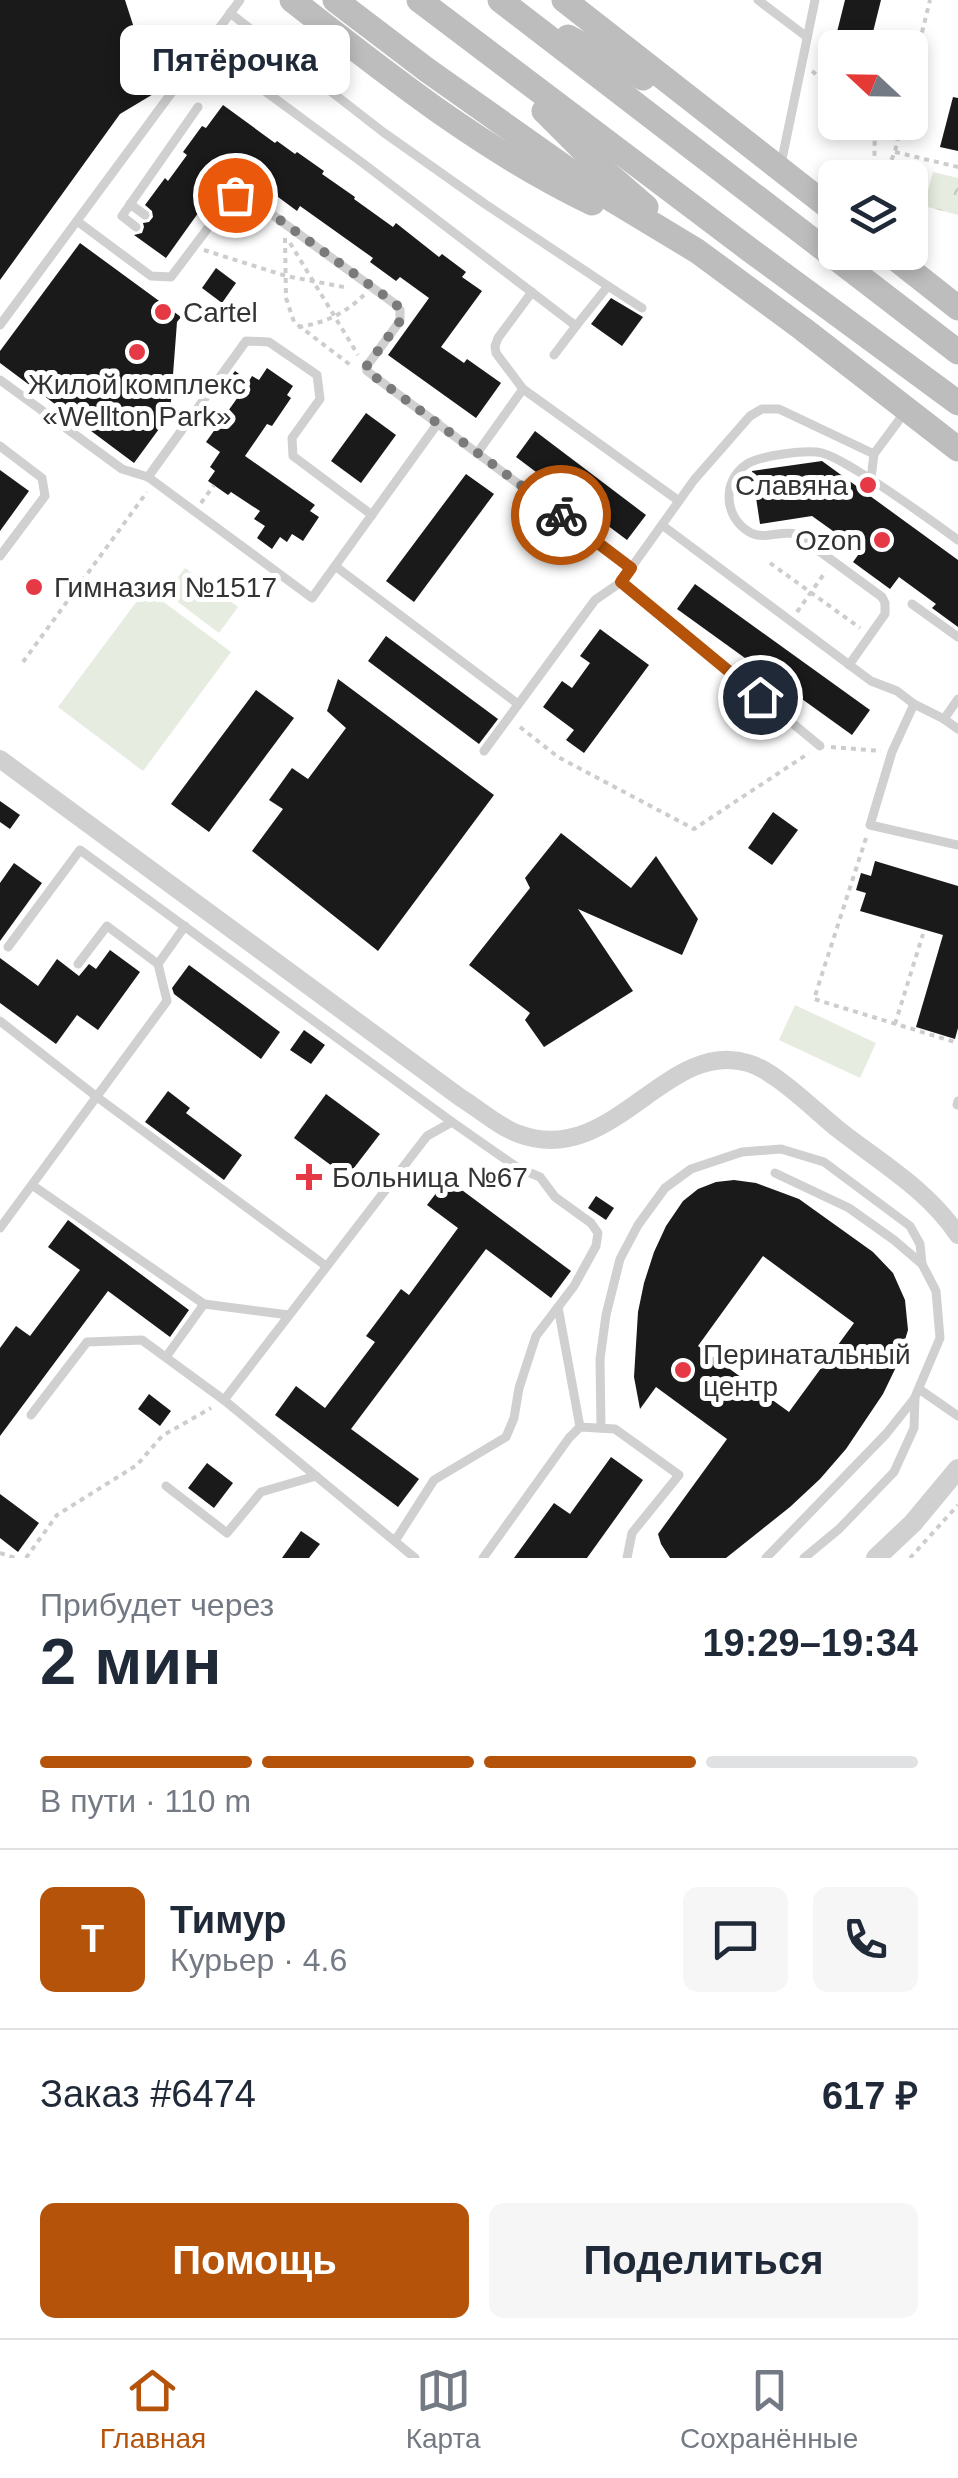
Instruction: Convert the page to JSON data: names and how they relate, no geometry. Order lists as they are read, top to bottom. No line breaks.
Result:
{"places":{"other":["Пятёрочка","Cartel","Жилой комплекс «Wellton Park»","Славяна","Ozon","Гимназия №1517","Перинатальный центр"],"health":["Больница №67"]},"north":"left","page":{"bubble":"Пятёрочка","heading":["2 мин","Прибудет через","19:29–19:34"],"panel":["Тимур","Курьер · 4.6","Заказ #6474","617 ₽"],"bar":"В пути · 110 m","round":"Т","buttons":["Помощь","Поделиться"],"tabs":["Главная","Карта","Сохранённые"]}}
